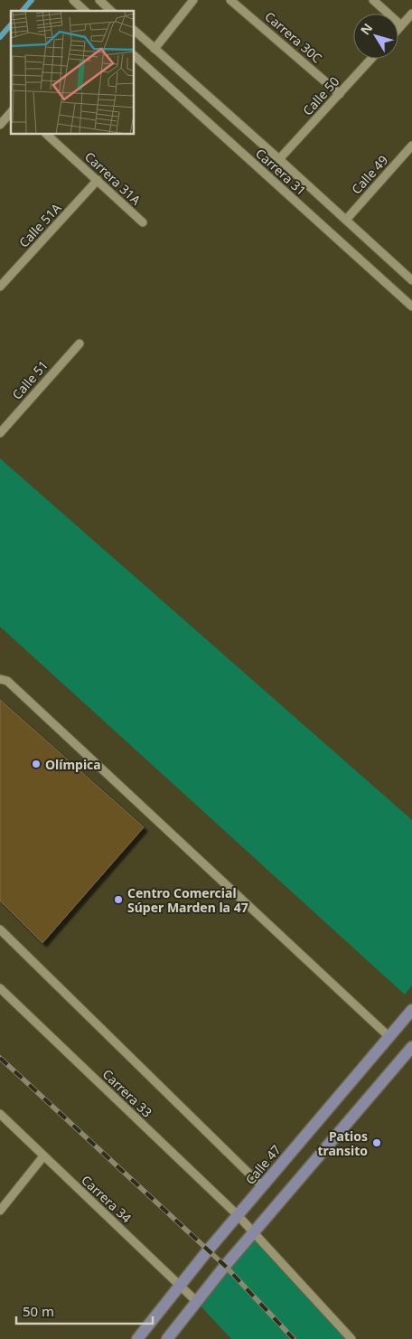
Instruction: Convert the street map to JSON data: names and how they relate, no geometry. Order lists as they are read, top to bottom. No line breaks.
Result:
{"streets":{"main road":["Calle 47"],"street":["Carrera 30C","Calle 50","Carrera 31","Calle 49","Carrera 31A","Calle 51A","Calle 51","Carrera 33","Carrera 34"]},"crossings":[["Carrera 30C","Calle 50"],["Calle 50","Carrera 31"],["Carrera 31","Calle 49"],["Carrera 31A","Calle 51A"],["Carrera 33","Calle 47"],["Calle 47","Carrera 34"]],"places":["Olímpica","Centro Comercial Súper Marden la 47","Patios transito"],"scale_bar":"50 m","north":"top left"}
